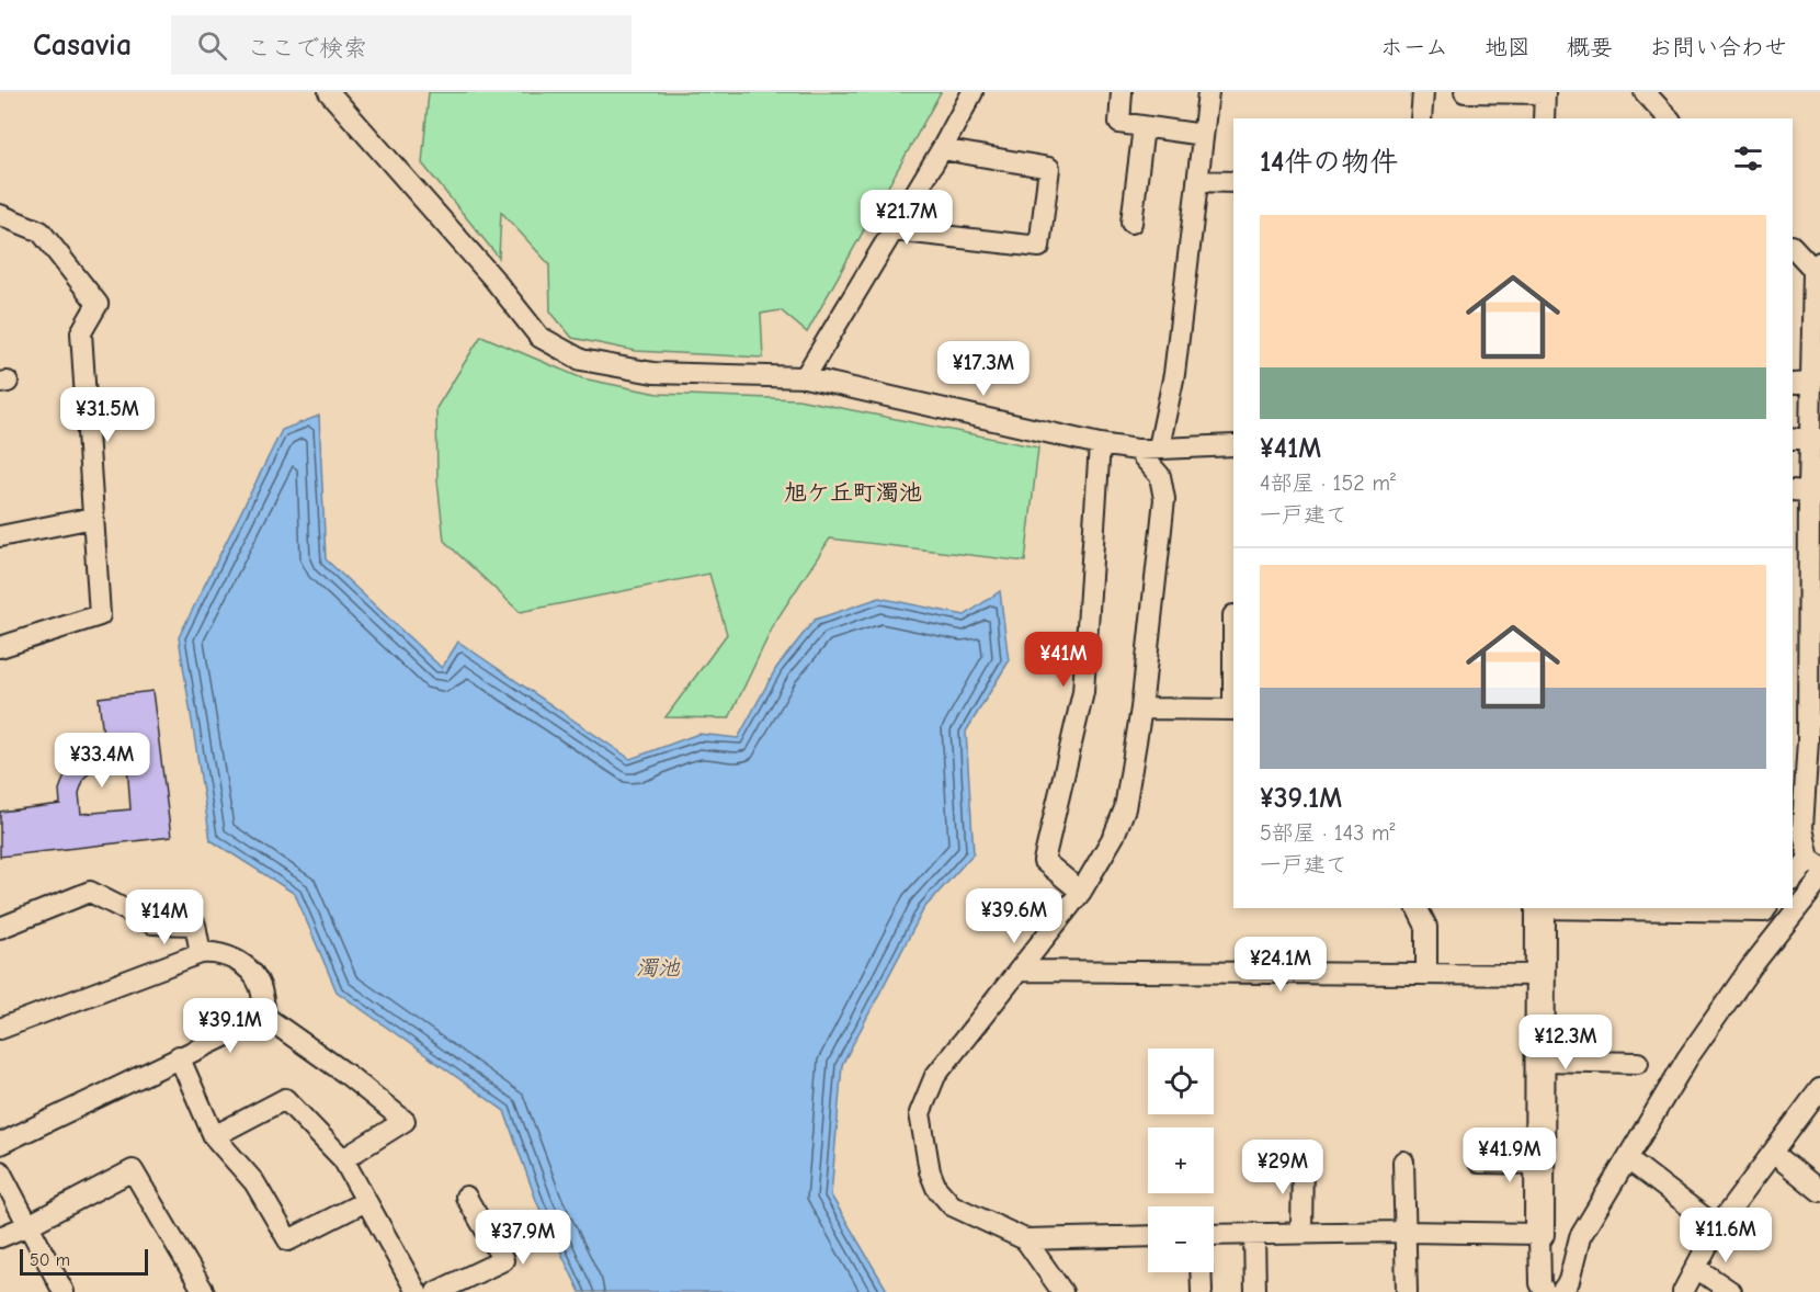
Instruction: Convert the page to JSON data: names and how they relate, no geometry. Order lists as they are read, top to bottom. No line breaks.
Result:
{"districts":["旭ケ丘町濁池"],"water":["濁池"],"scale_bar":"50 m","page":{"header":"Casavia","search":"ここで検索","nav":["ホーム","地図","概要","お問い合わせ"],"heading":"14件の物件","price":["¥21.7M","¥17.3M","¥31.5M","¥41M","¥33.4M","¥39.6M","¥14M","¥24.1M","¥39.1M","¥12.3M","¥41.9M","¥29M","¥11.6M","¥37.9M"],"list":[{"name":"¥41M","note":"4部屋 · 152 m² · 一戸建て"},{"name":"¥39.1M","note":"5部屋 · 143 m² · 一戸建て"}],"map_buttons":["+","−"],"scale":"50 m"}}
